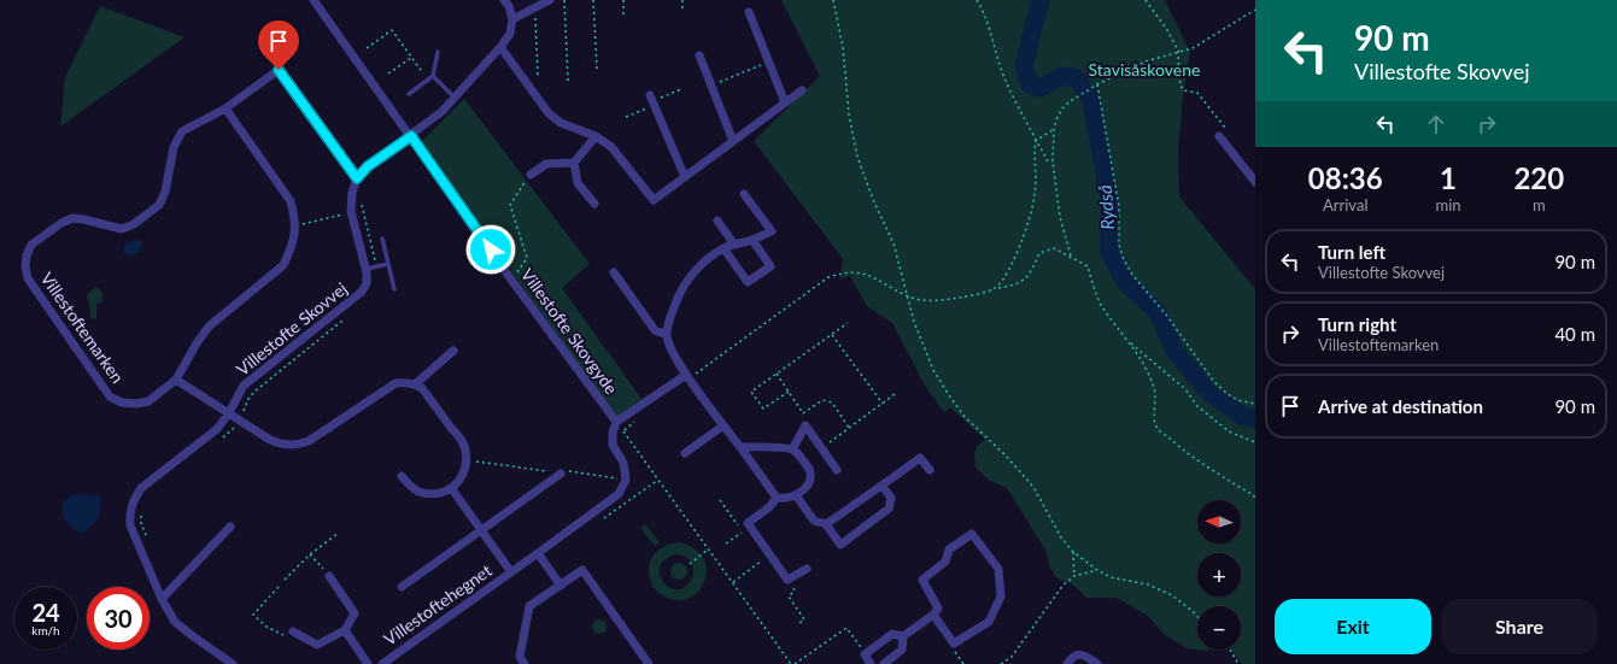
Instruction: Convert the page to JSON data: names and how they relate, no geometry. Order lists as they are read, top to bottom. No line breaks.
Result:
{"streets":{"street":["Villestoftemarken","Villestofte Skovvej","Villestofte Skovgyde","Villestoftehegnet"]},"crossings":[["Villestoftemarken","Villestofte Skovvej"]],"water":["Rydså"],"parks":["Stavisåskovene"],"north":"left","page":{"turn":["90 m","Villestofte Skovvej"],"eta":["08:36","Arrival","1","min","220","m"],"list":[{"name":"Turn left","note":"Villestofte Skovvej","value":"90 m"},{"name":"Turn right","note":"Villestoftemarken","value":"40 m"},{"name":"Arrive at destination","value":"90 m"}],"map_buttons":["+","−"],"speed":"24 km/h","limit":"30","buttons":["Exit","Share"]}}
